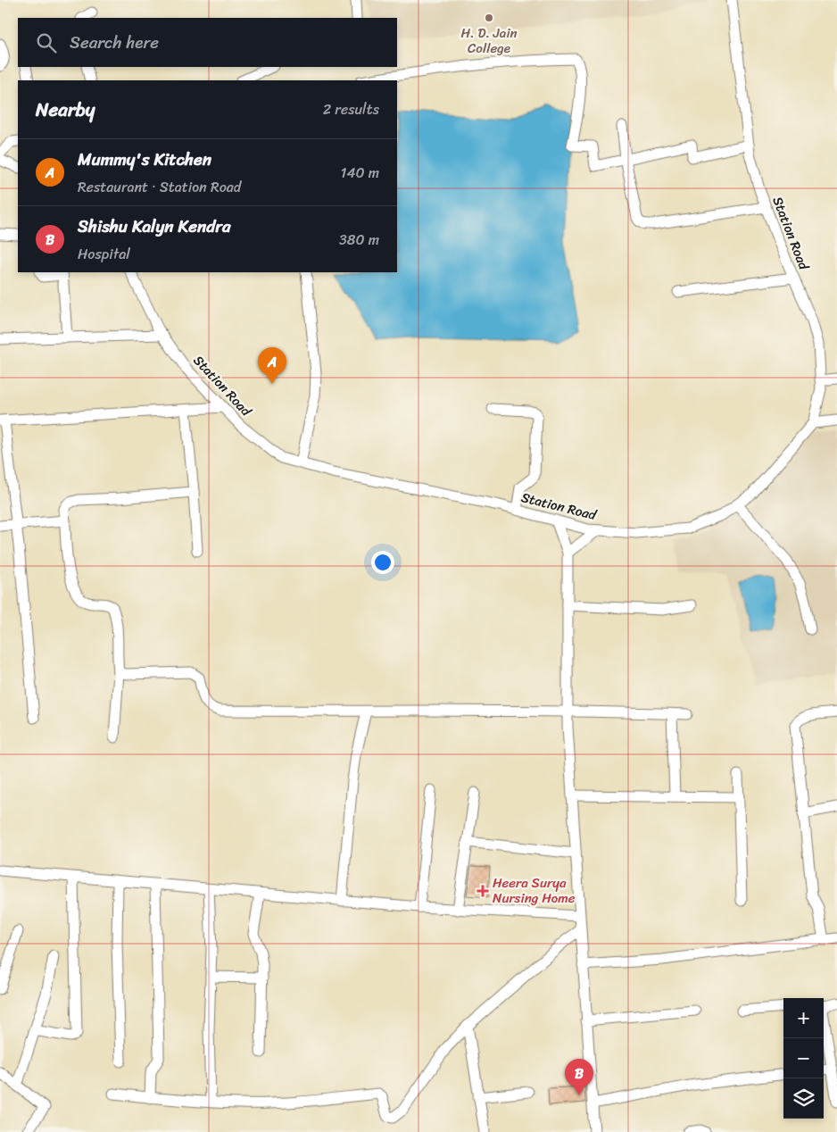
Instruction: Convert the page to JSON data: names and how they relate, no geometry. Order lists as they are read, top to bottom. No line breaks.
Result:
{"streets":{"street":["Station Road"]},"places":{"other":["H. D. Jain College"],"health":["Heera Surya Nursing Home"]},"page":{"search":"Search here","heading":["Nearby","2 results"],"list":[{"mark":"A","name":"Mummy's Kitchen","note":"Restaurant · Station Road","value":"140 m"},{"mark":"B","name":"Shishu Kalyn Kendra","note":"Hospital","value":"380 m"}],"pins":["A","B"],"map_buttons":["+","−"]}}
